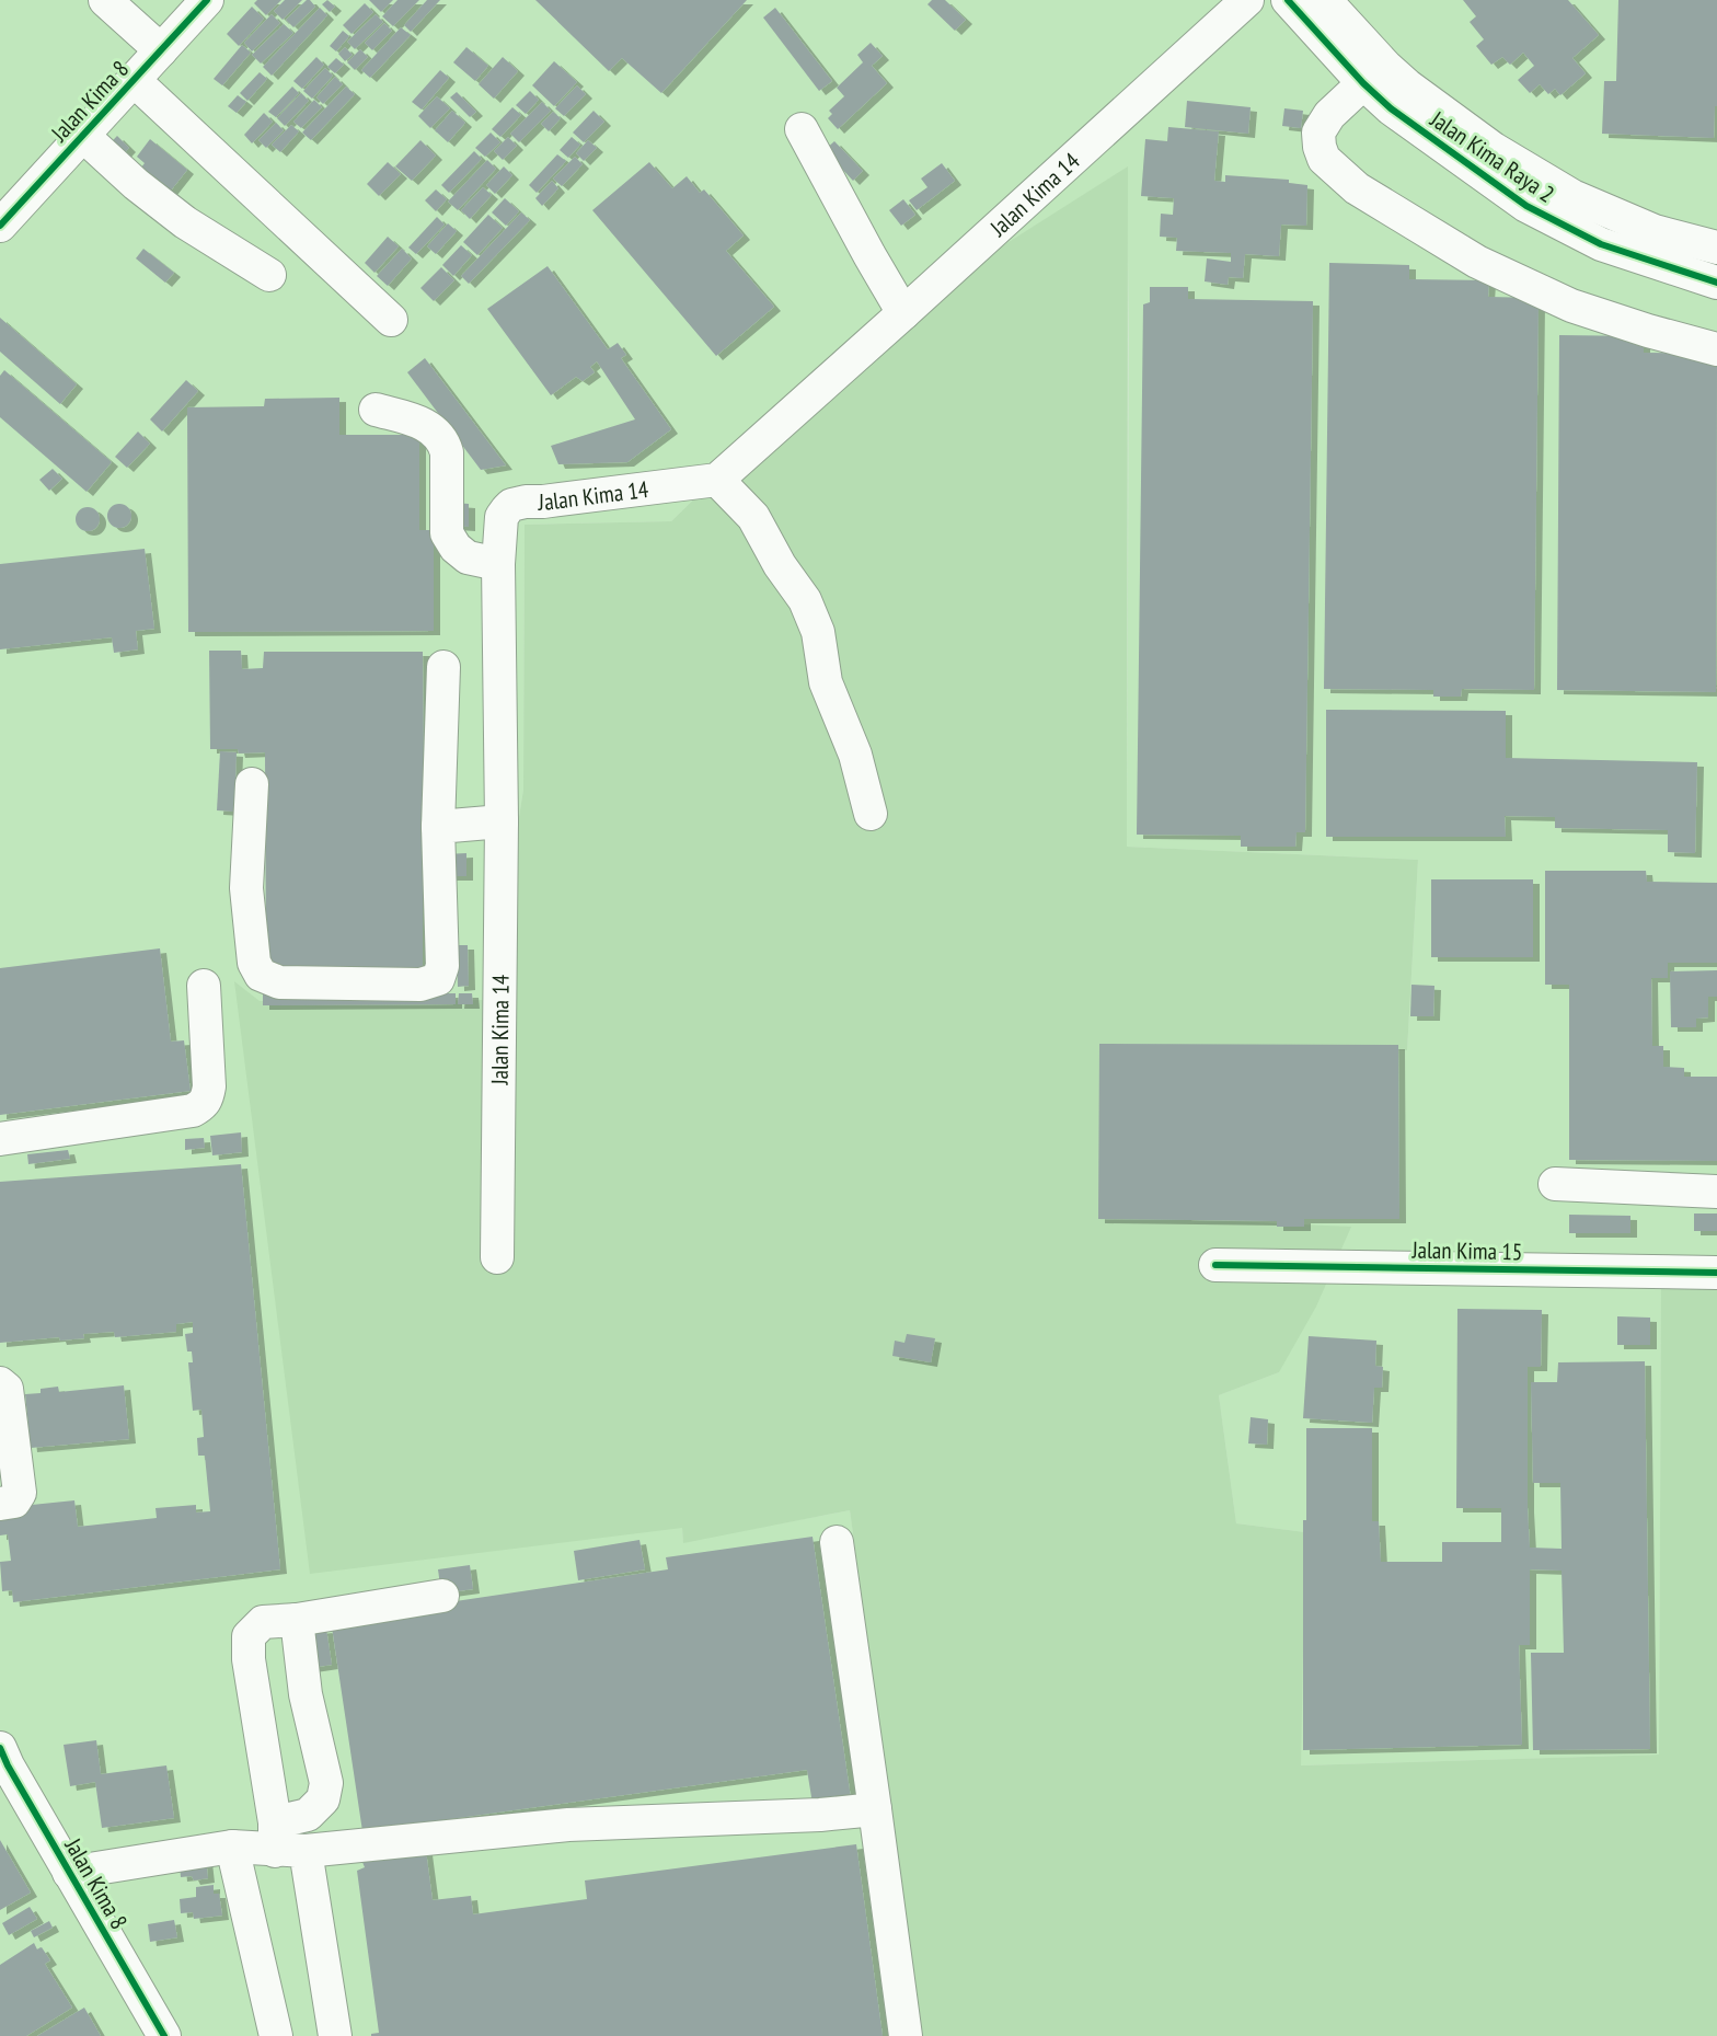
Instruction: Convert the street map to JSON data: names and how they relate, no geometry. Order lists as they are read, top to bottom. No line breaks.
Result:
{"streets":{"street":["Jalan Kima 8","Jalan Kima Raya 2","Jalan Kima 14","Jalan Kima 15"]}}
